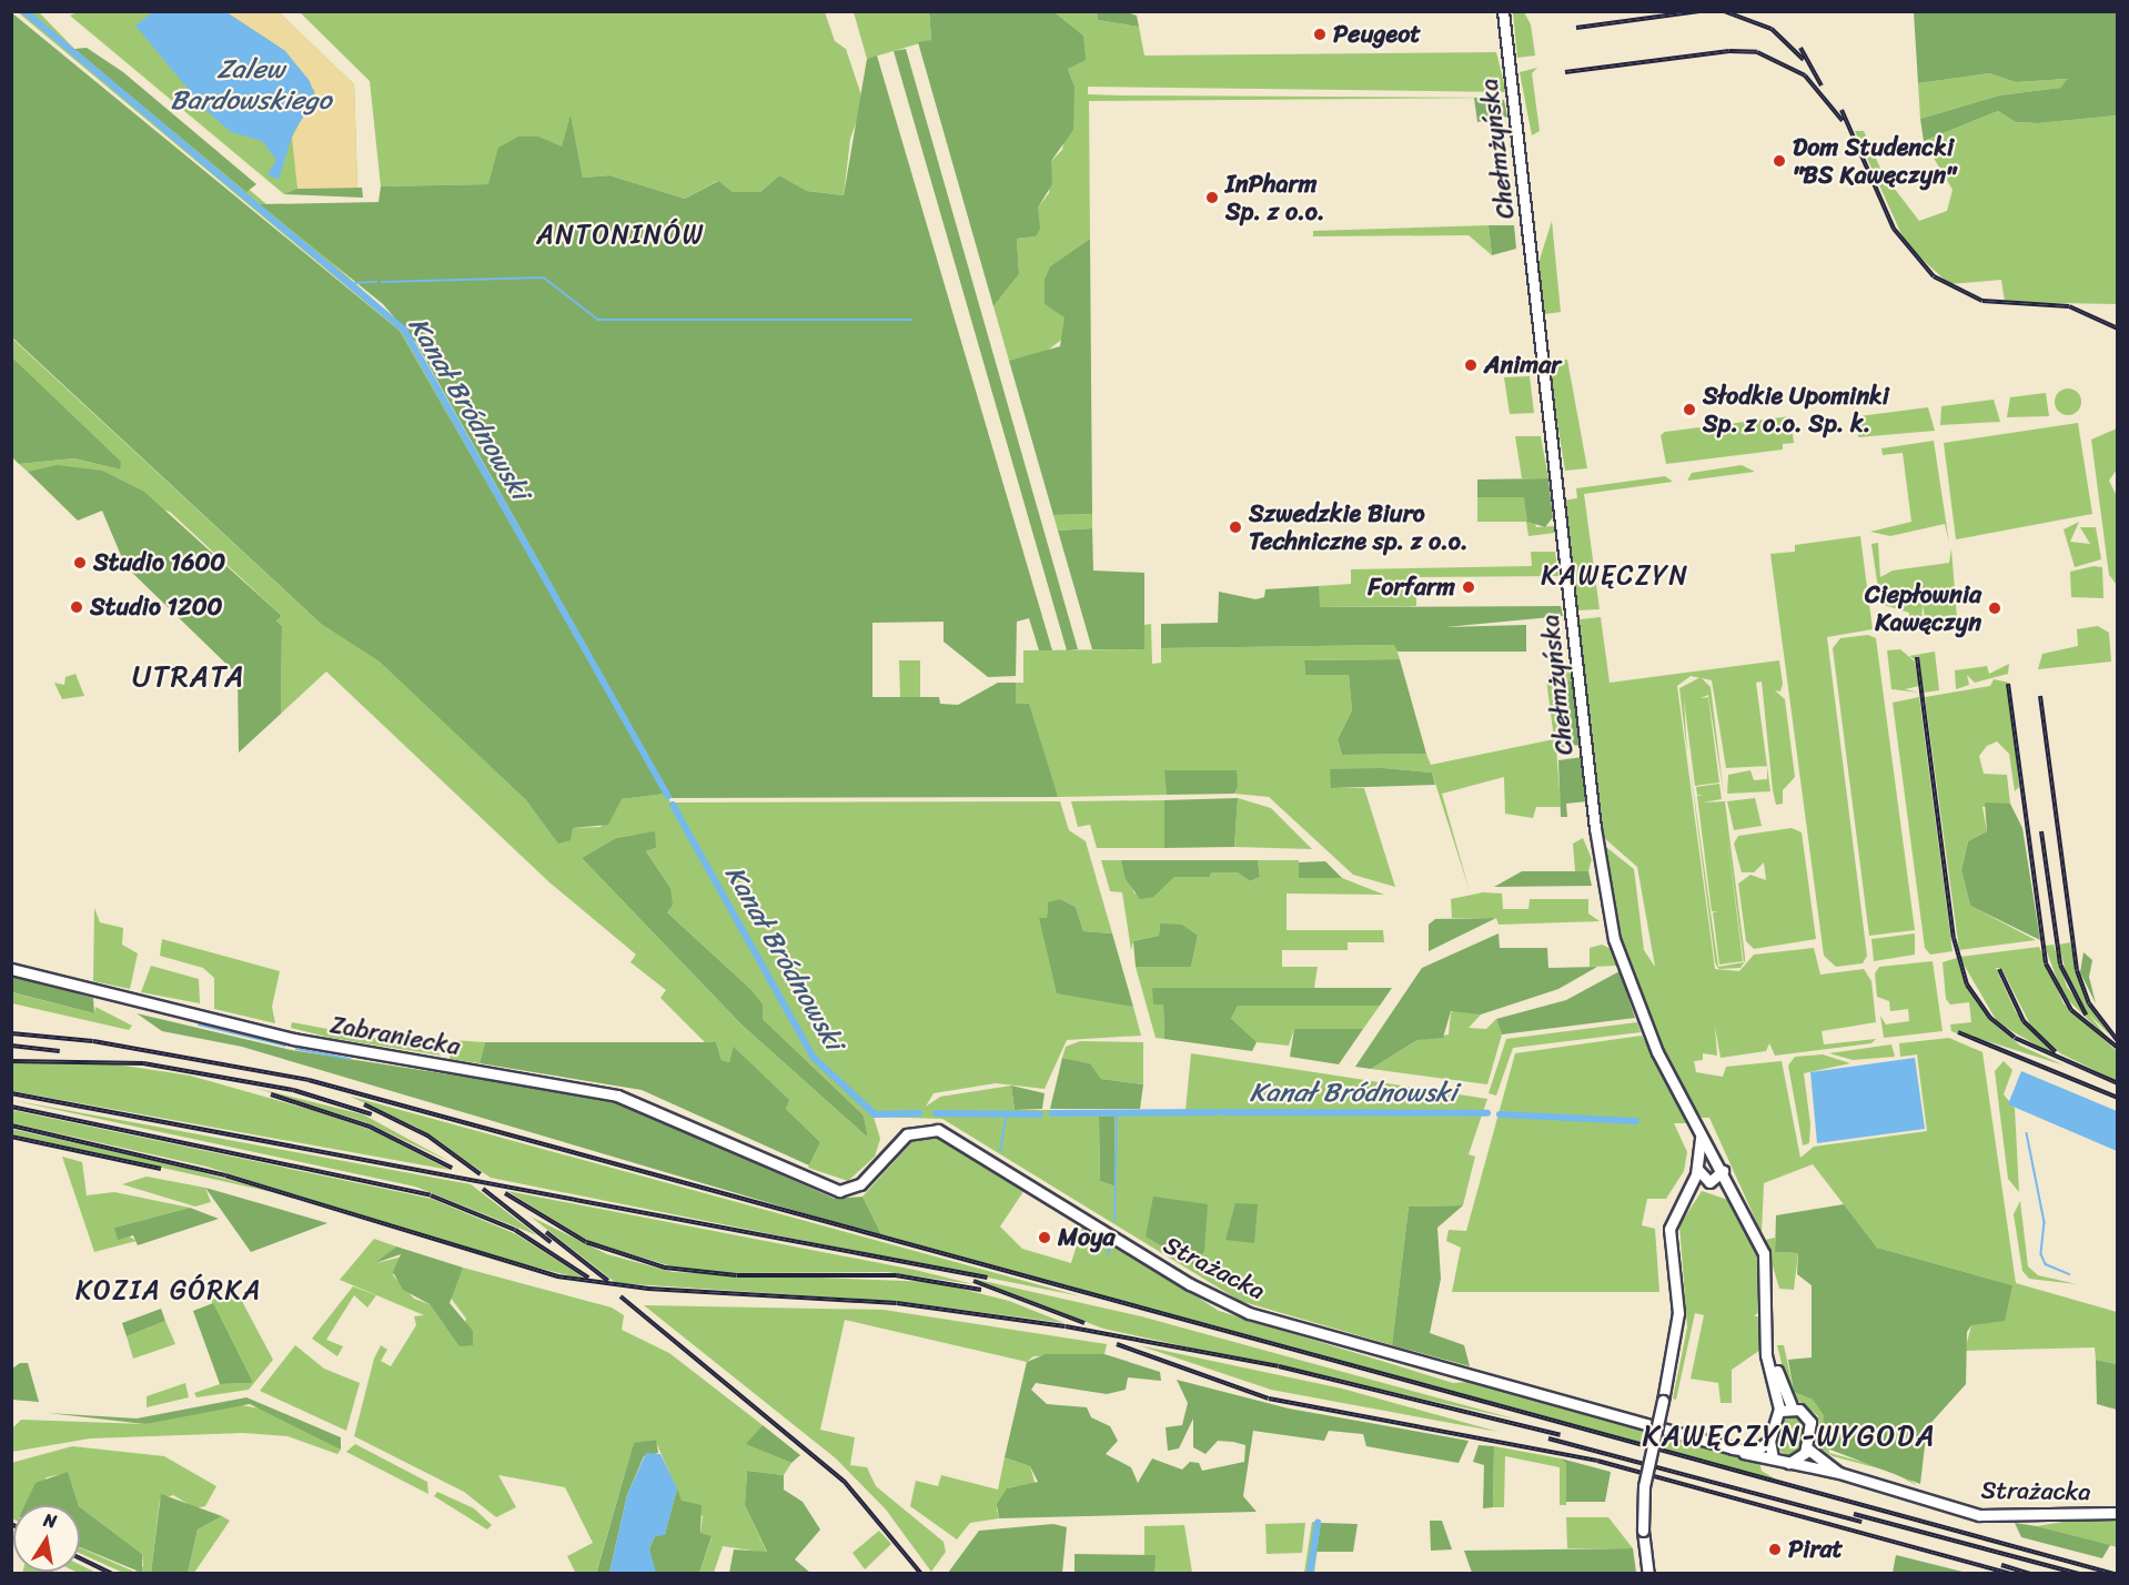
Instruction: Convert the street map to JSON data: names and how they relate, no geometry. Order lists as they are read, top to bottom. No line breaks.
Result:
{"streets":{"main road":["Chełmżyńska","Zabraniecka","Strażacka"]},"crossings":[["Zabraniecka","Strażacka"]],"districts":["ANTONINÓW","KAWĘCZYN","UTRATA","KOZIA GÓRKA","KAWĘCZYN-WYGODA"],"water":["Zalew Bardowskiego","Kanał Bródnowski"],"places":["Peugeot","Dom Studencki \"BS Kawęczyn\"","InPharm Sp. z o.o.","Animar","Słodkie Upominki Sp. z o.o. Sp. k.","Szwedzkie Biuro Techniczne sp. z o.o.","Studio 1600","Forfarm","Studio 1200","Ciepłownia Kawęczyn","Moya","Pirat"],"north":"top"}
